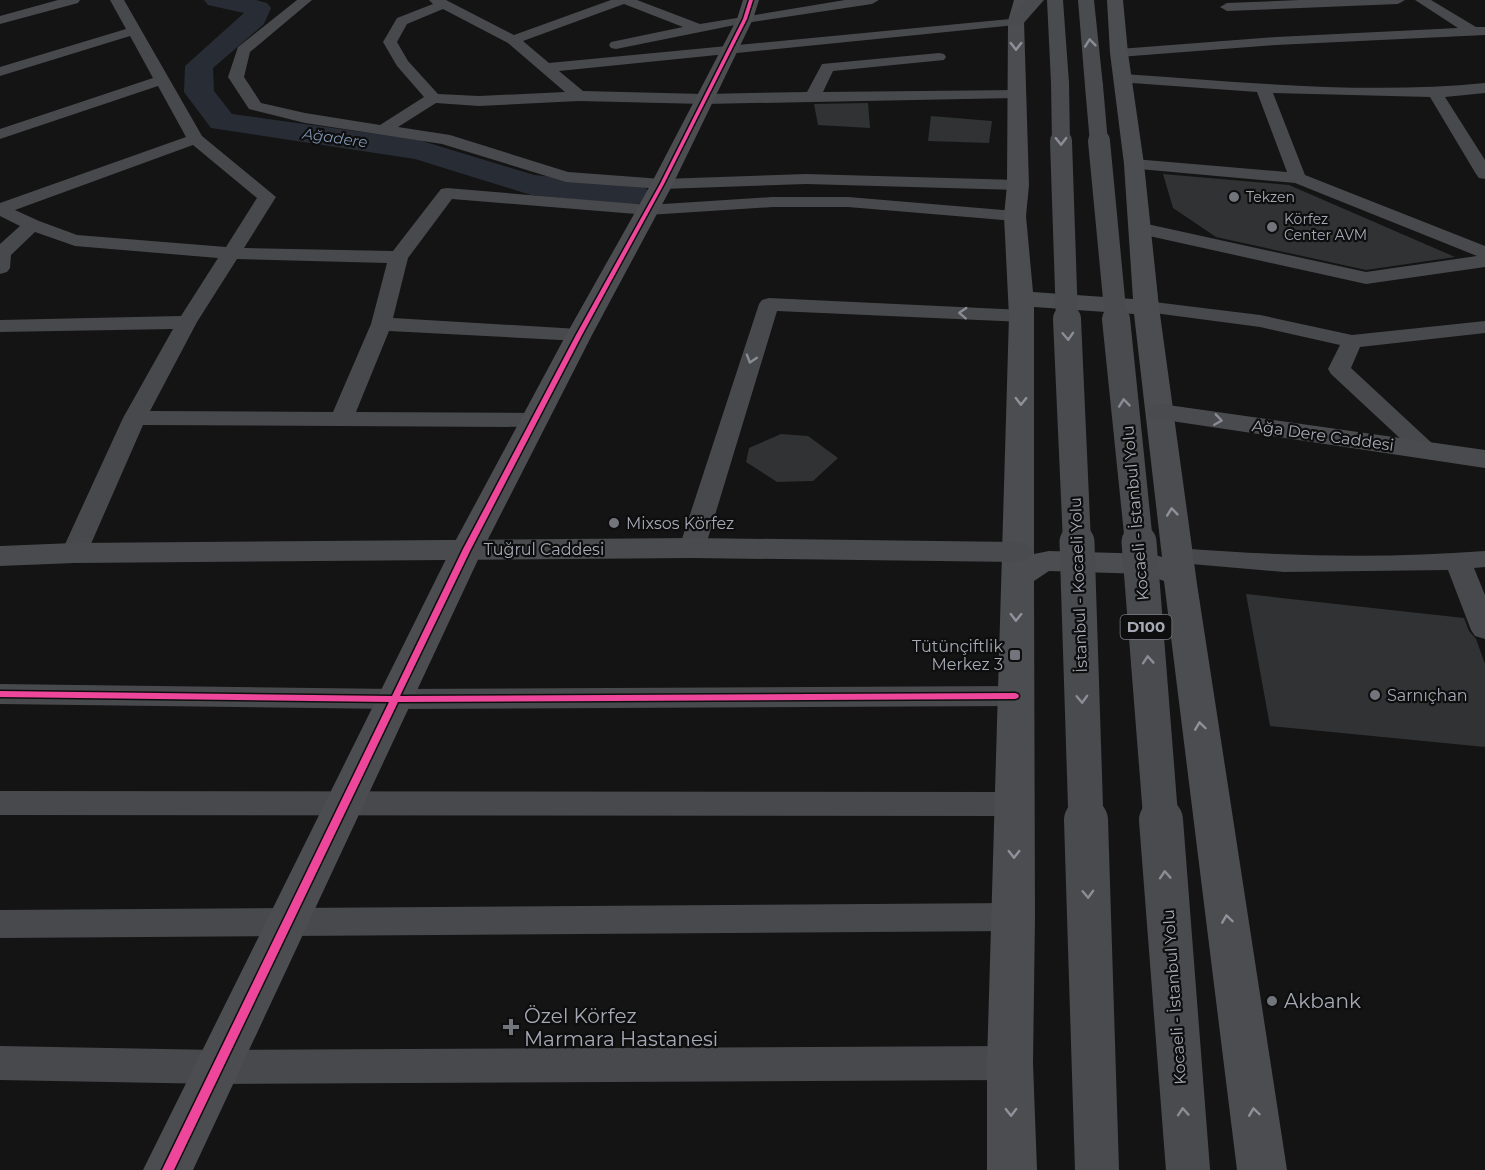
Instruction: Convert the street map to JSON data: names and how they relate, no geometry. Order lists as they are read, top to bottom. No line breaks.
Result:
{"streets":{"main road":["Ağa Dere Caddesi","Kocaeli - İstanbul Yolu","Tuğrul Caddesi","İstanbul - Kocaeli Yolu","D100"]},"one_way":["Ağa Dere Caddesi"],"water":["Ağadere"],"places":{"other":["Tekzen","Körfez Center AVM","Mixsos Körfez","Sarnıçhan","Akbank"],"transit":["Tütünçiftlik Merkez 3"],"health":["Özel Körfez Marmara Hastanesi"]}}
